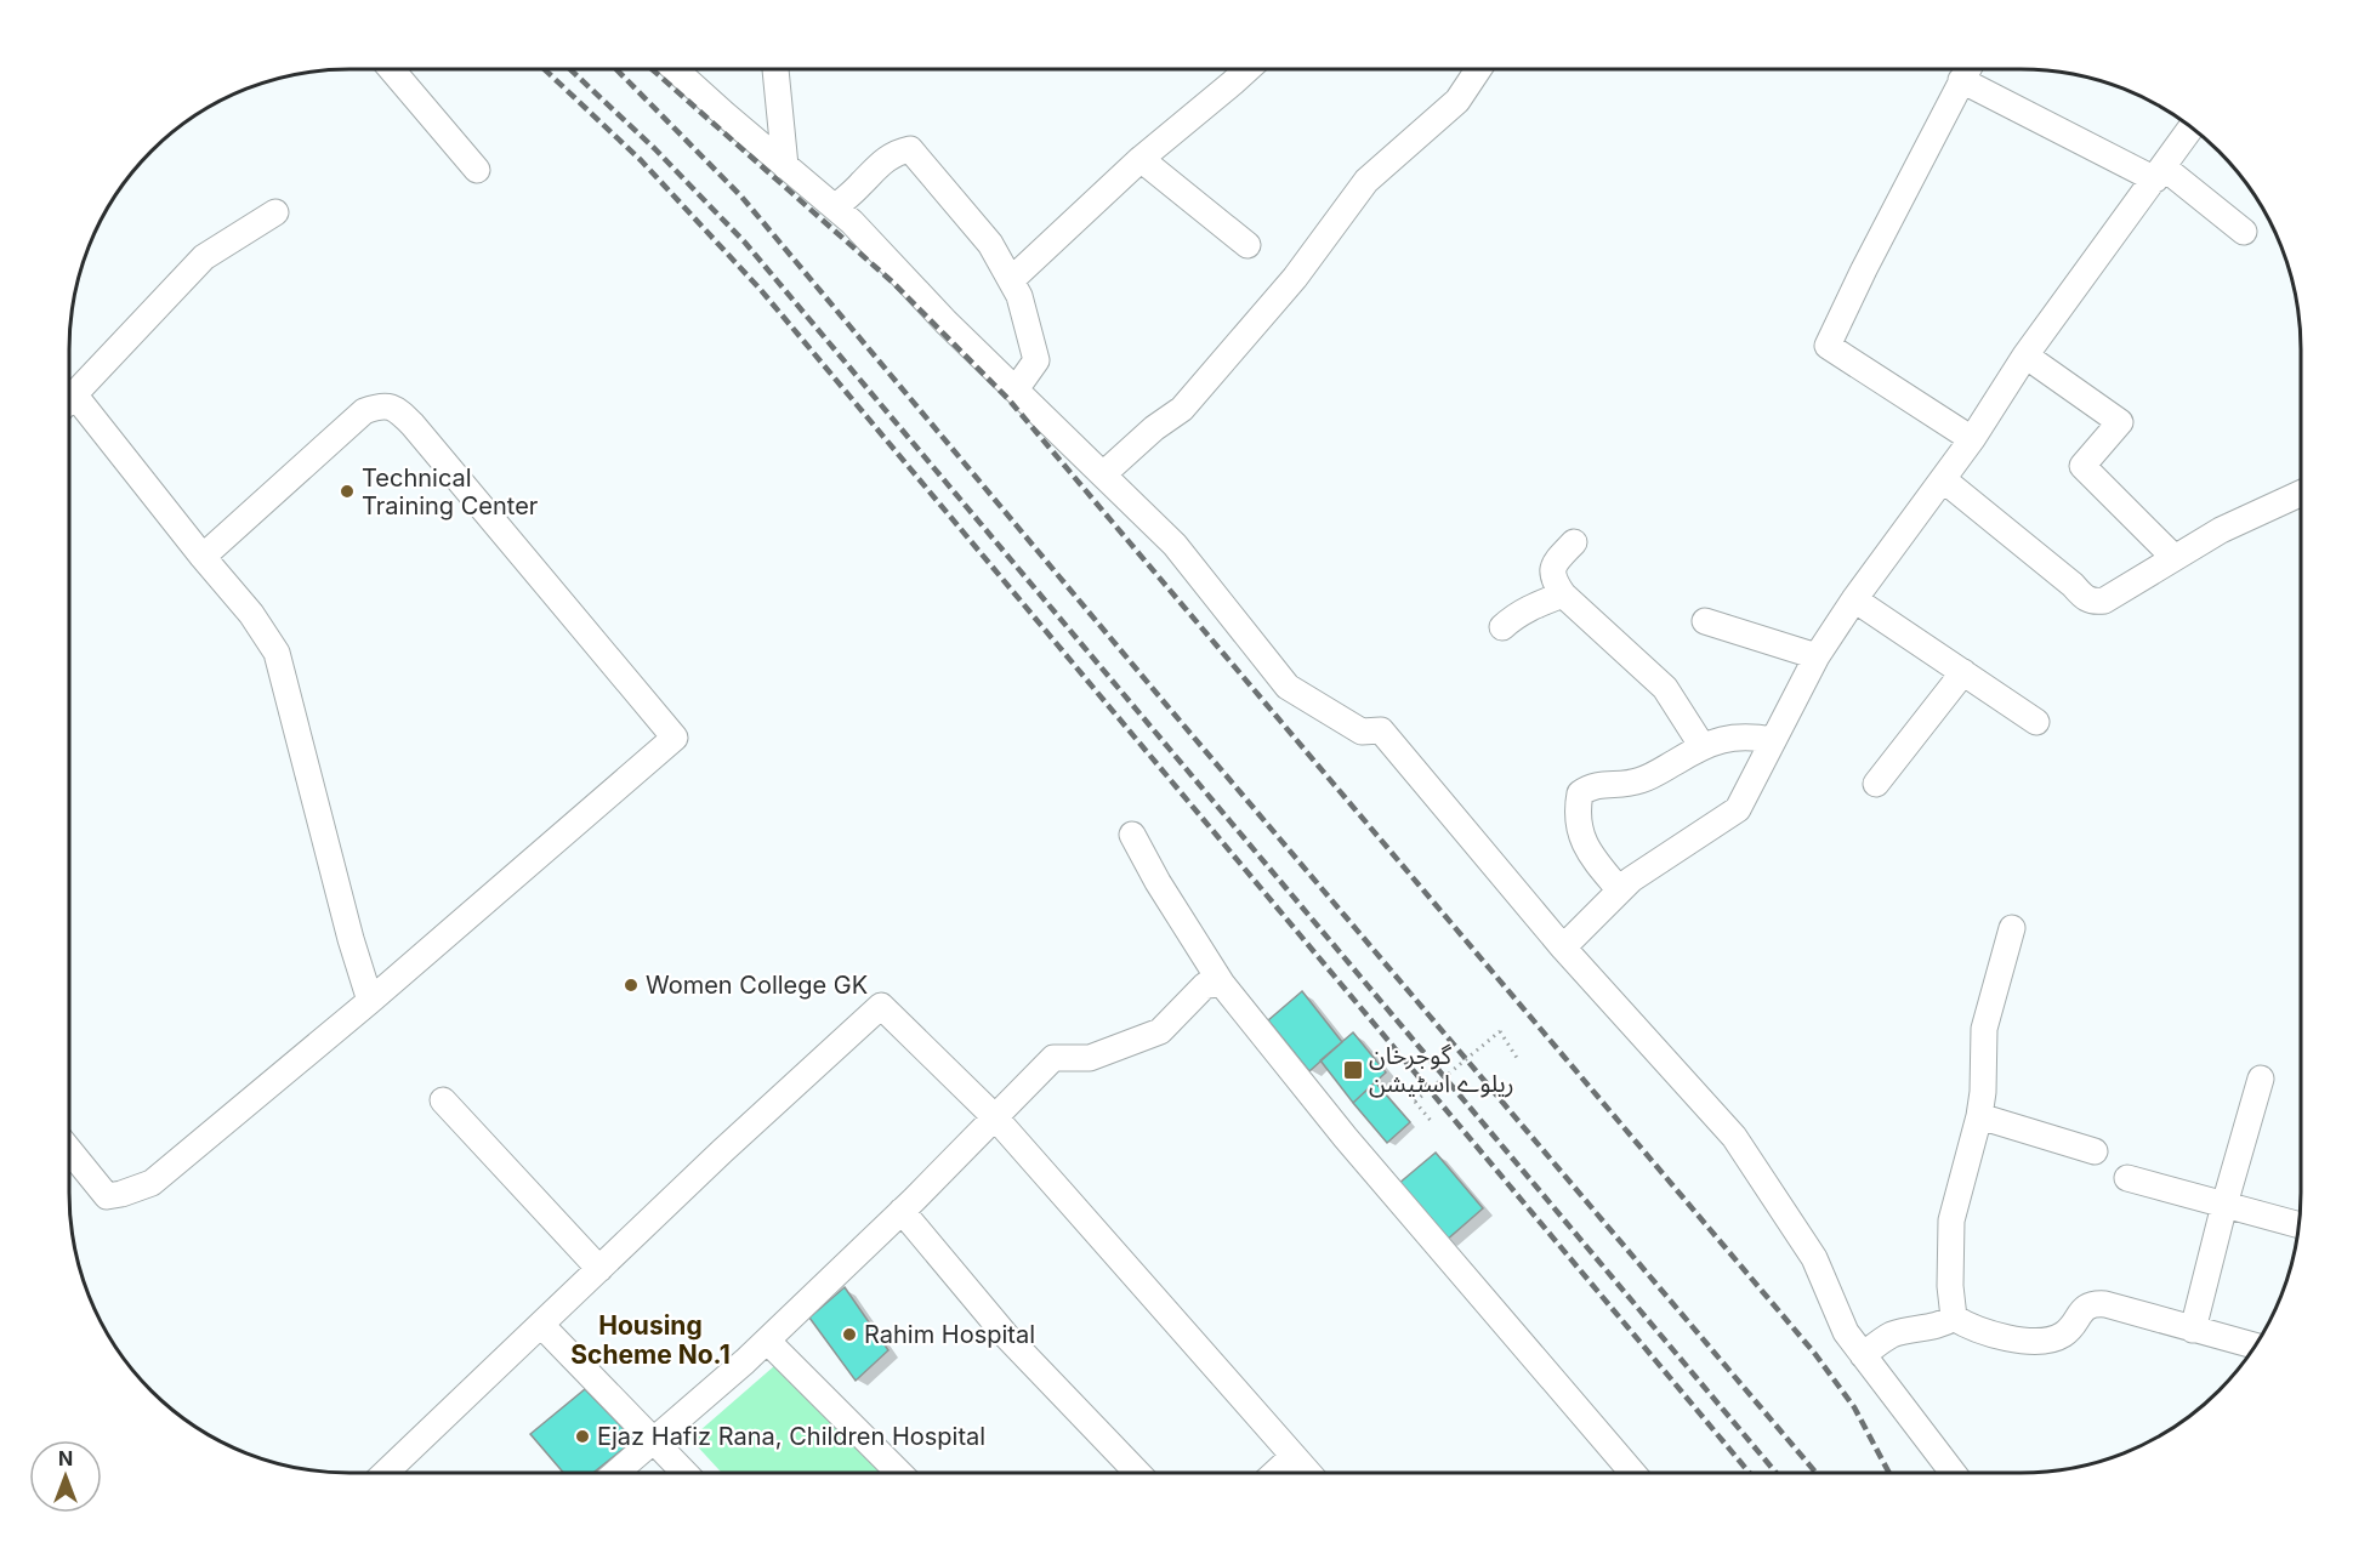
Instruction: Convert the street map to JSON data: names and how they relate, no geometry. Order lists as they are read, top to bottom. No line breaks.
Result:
{"districts":["Housing Scheme No.1"],"places":{"other":["Technical Training Center","Women College GK","Rahim Hospital","Ejaz Hafiz Rana, Children Hospital"],"transit":["گوجرخان ریلوے اسٹیشن"]},"north":"top"}
